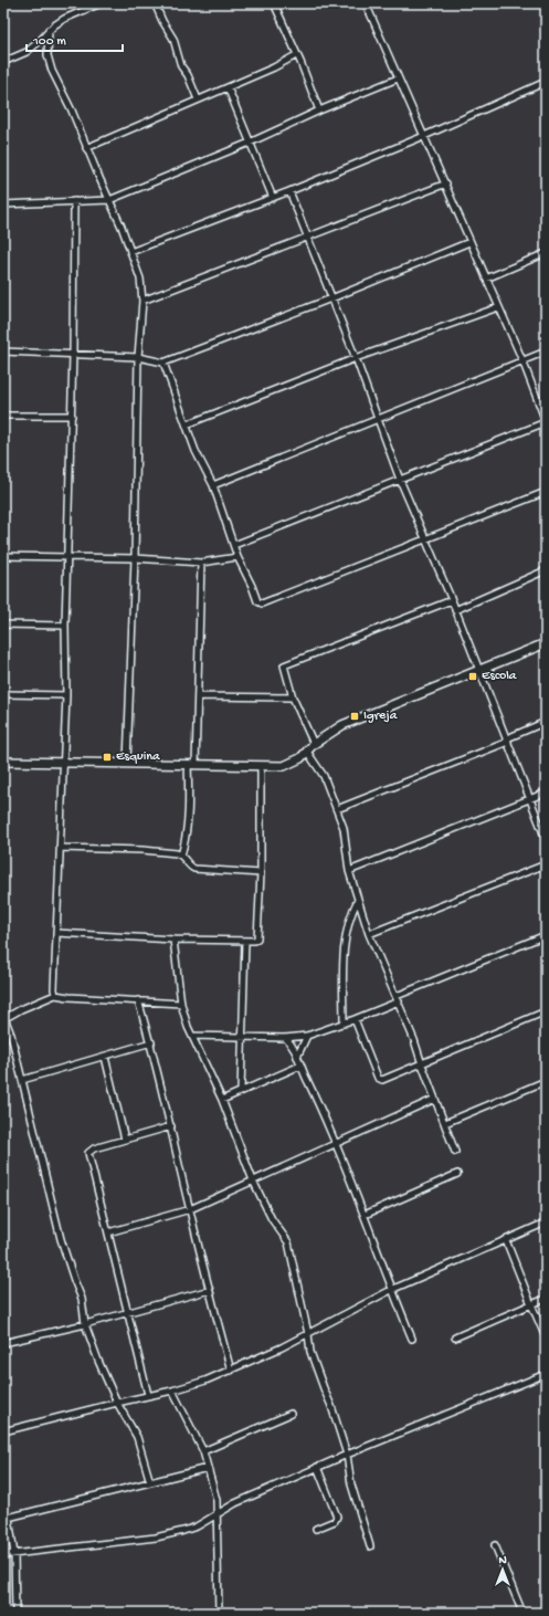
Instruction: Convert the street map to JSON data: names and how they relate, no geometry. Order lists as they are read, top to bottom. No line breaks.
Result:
{"places":{"transit":["Escola","Igreja","Esquina"]},"scale_bar":"100 m","north":"top"}
